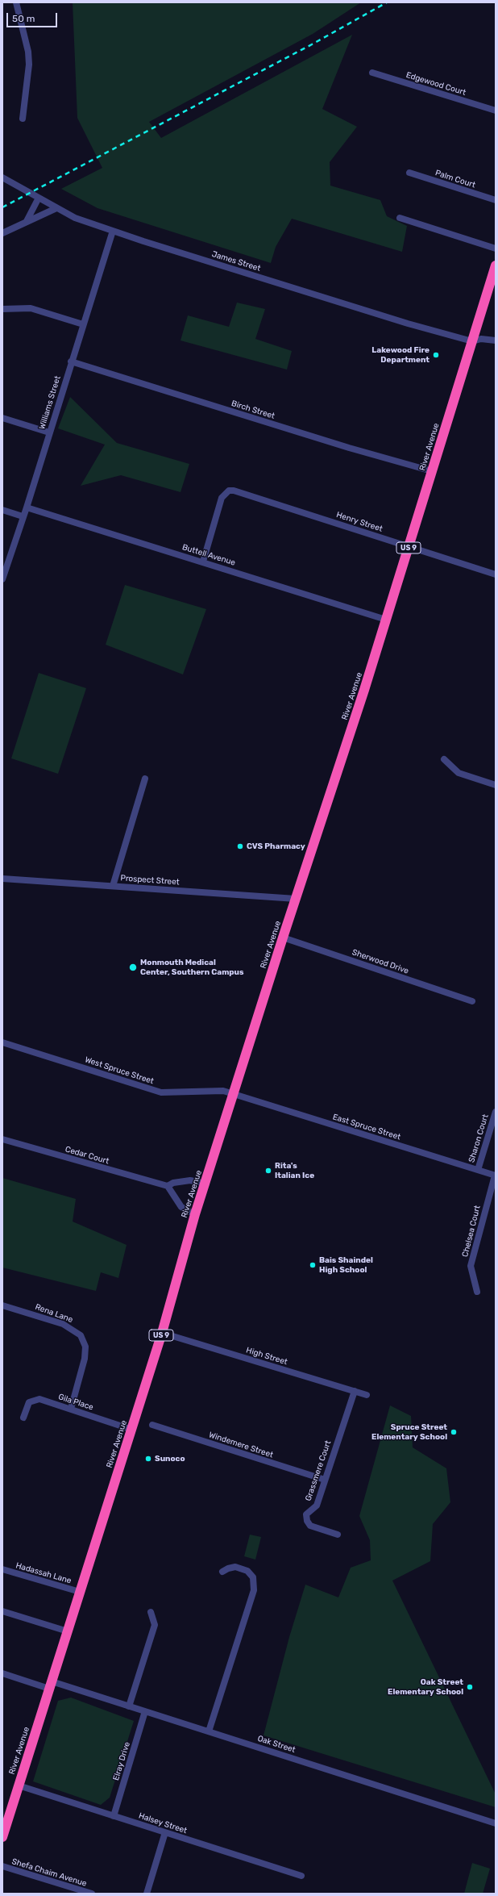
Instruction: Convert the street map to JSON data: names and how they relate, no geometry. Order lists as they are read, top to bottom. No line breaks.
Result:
{"streets":{"highway":["River Avenue","US 9"],"street":["Edgewood Court","Palm Court","James Street","Williams Street","Birch Street","Henry Street","Buttell Avenue","Prospect Street","Sherwood Drive","West Spruce Street","East Spruce Street","Sharon Court","Cedar Court","Chelsea Court","Rena Lane","High Street","Gila Place","Windemere Street","Grassmere Court","Hadassah Lane","Oak Street","Elray Drive","Halsey Street","Shefa Chaim Avenue"]},"crossings":[["James Street","Williams Street"],["James Street","River Avenue"],["Williams Street","Birch Street"],["Williams Street","Buttell Avenue"],["Birch Street","River Avenue"],["River Avenue","Henry Street"],["River Avenue","Buttell Avenue"],["River Avenue","Prospect Street"],["River Avenue","Sherwood Drive"],["River Avenue","West Spruce Street"],["River Avenue","East Spruce Street"],["River Avenue","High Street"],["River Avenue","Gila Place"],["River Avenue","Hadassah Lane"],["River Avenue","Oak Street"],["River Avenue","Halsey Street"],["Henry Street","Buttell Avenue"],["West Spruce Street","East Spruce Street"],["East Spruce Street","Sharon Court"],["East Spruce Street","Chelsea Court"],["Rena Lane","Gila Place"],["High Street","Grassmere Court"],["Windemere Street","Grassmere Court"],["Oak Street","Elray Drive"],["Elray Drive","Halsey Street"]],"places":["Lakewood Fire Department","CVS Pharmacy","Monmouth Medical Center, Southern Campus","Rita's Italian Ice","Bais Shaindel High School","Spruce Street Elementary School","Sunoco","Oak Street Elementary School"],"scale_bar":"50 m"}
